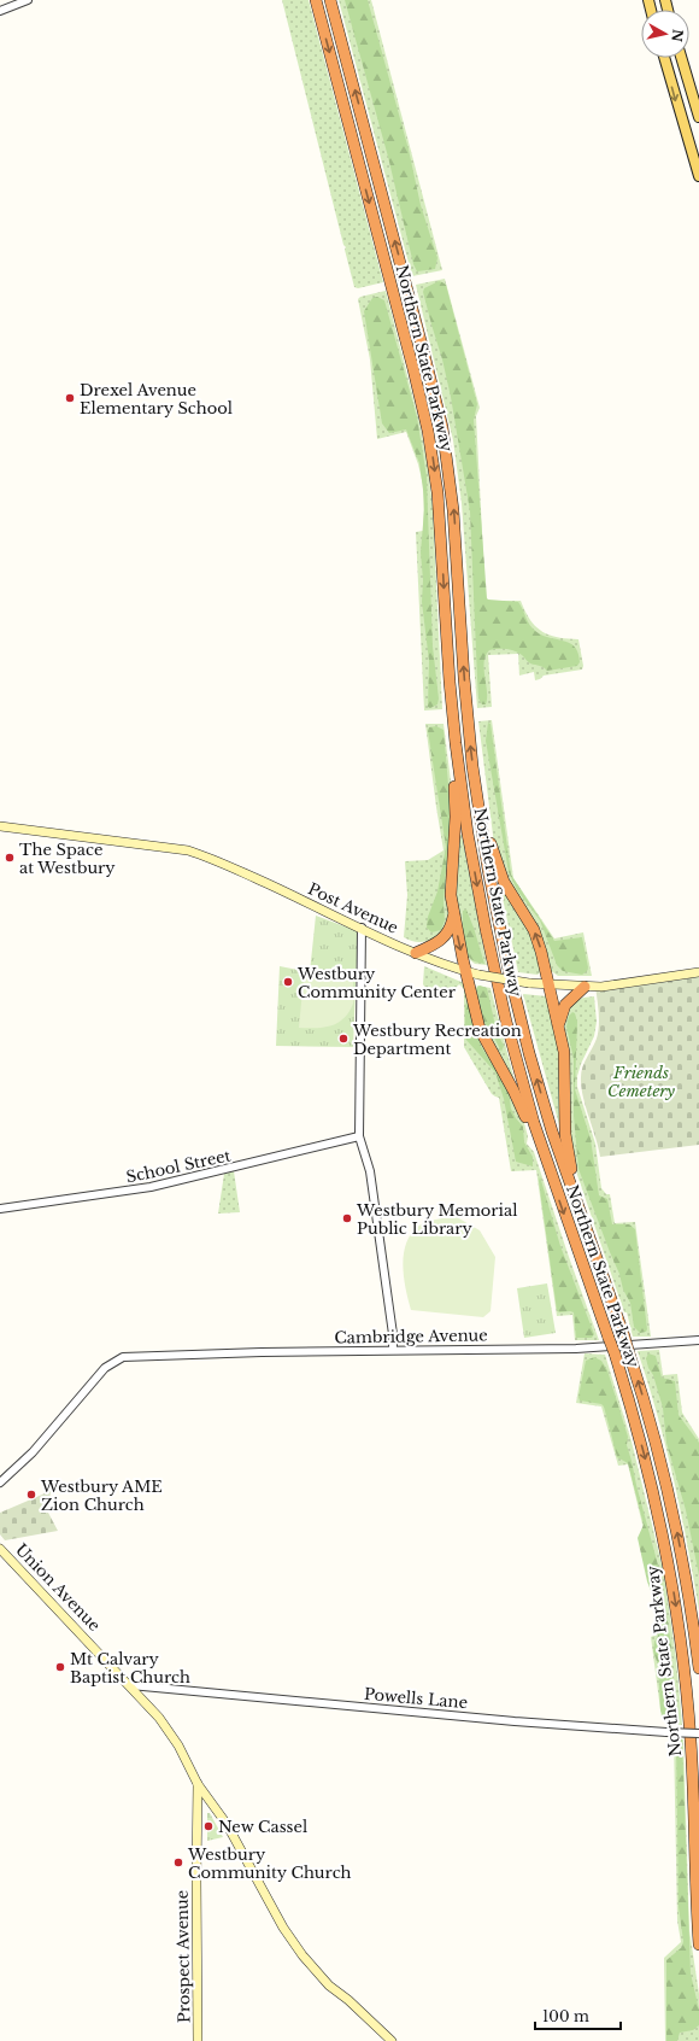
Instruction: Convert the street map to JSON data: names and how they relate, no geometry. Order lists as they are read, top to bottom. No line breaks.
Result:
{"streets":{"highway":["Northern State Parkway"],"main road":["Post Avenue","Union Avenue","Prospect Avenue"],"street":["School Street","Cambridge Avenue","Powells Lane"]},"crossings":[["Union Avenue","Powells Lane"],["Union Avenue","Prospect Avenue"]],"parks":["Friends Cemetery"],"places":["Drexel Avenue Elementary School","The Space at Westbury","Westbury Community Center","Westbury Recreation Department","Westbury Memorial Public Library","Westbury AME Zion Church","Mt Calvary Baptist Church","New Cassel","Westbury Community Church"],"scale_bar":"100 m","north":"right"}
